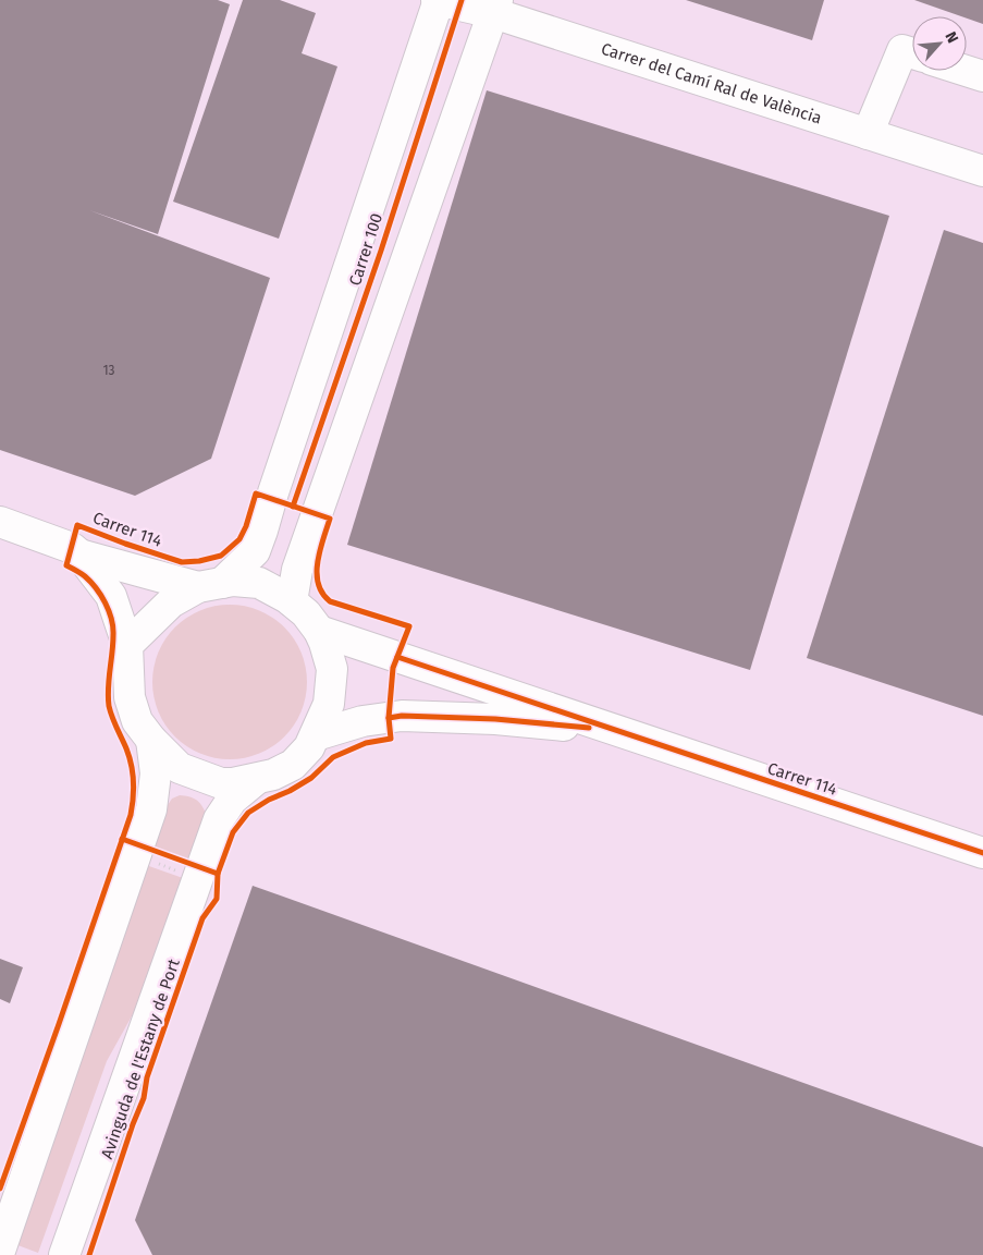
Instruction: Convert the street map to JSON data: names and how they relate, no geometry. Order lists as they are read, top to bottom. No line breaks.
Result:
{"streets":{"street":["Carrer del Camí Ral de València","Carrer 100","Carrer 114","Avinguda de l'Estany de Port"]},"crossings":[["Carrer del Camí Ral de València","Carrer 100"],["Carrer 100","Carrer 114"],["Carrer 114","Avinguda de l'Estany de Port"]],"house_numbers":["13"],"north":"top right"}
